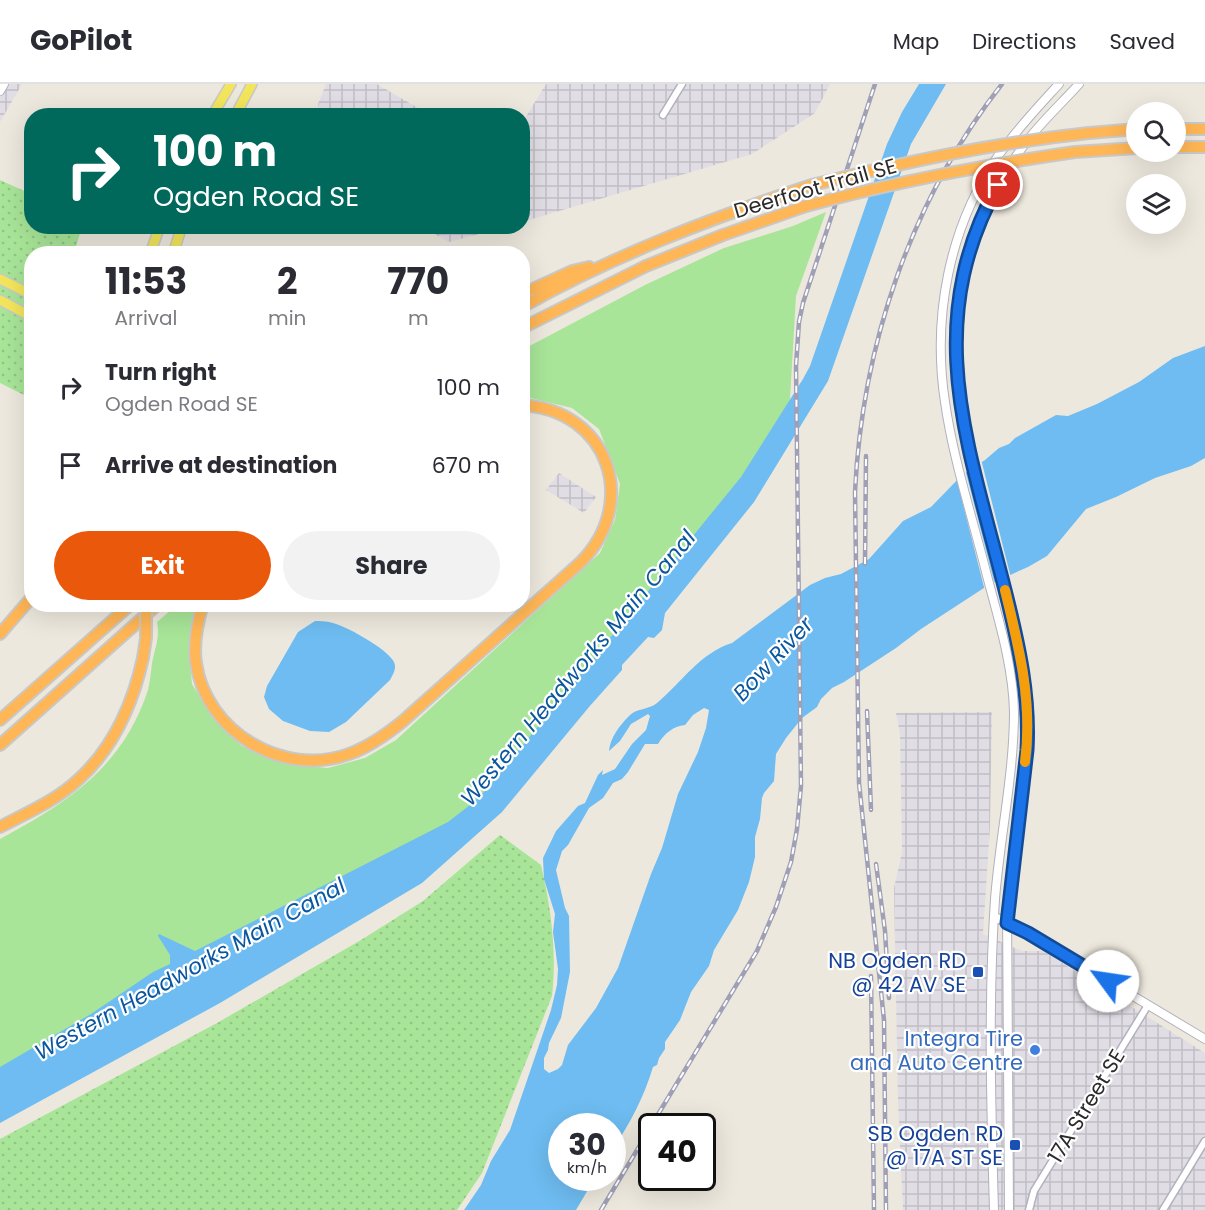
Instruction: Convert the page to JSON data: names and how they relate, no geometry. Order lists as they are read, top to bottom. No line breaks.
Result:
{"streets":{"highway":["Deerfoot Trail SE"],"street":["17A Street SE"]},"water":["Bow River","Western Headworks Main Canal"],"places":{"transit":["NB Ogden RD @ 42 AV SE","SB Ogden RD @ 17A ST SE"],"other":["Integra Tire and Auto Centre"]},"page":{"header":"GoPilot","nav":["Map","Directions","Saved"],"turn":["100 m","Ogden Road SE"],"eta":["11:53","Arrival","2","min","770","m"],"list":[{"name":"Turn right","note":"Ogden Road SE","value":"100 m"},{"name":"Arrive at destination","value":"670 m"}],"buttons":["Exit","Share"],"speed":"30 km/h","limit":"40"}}
